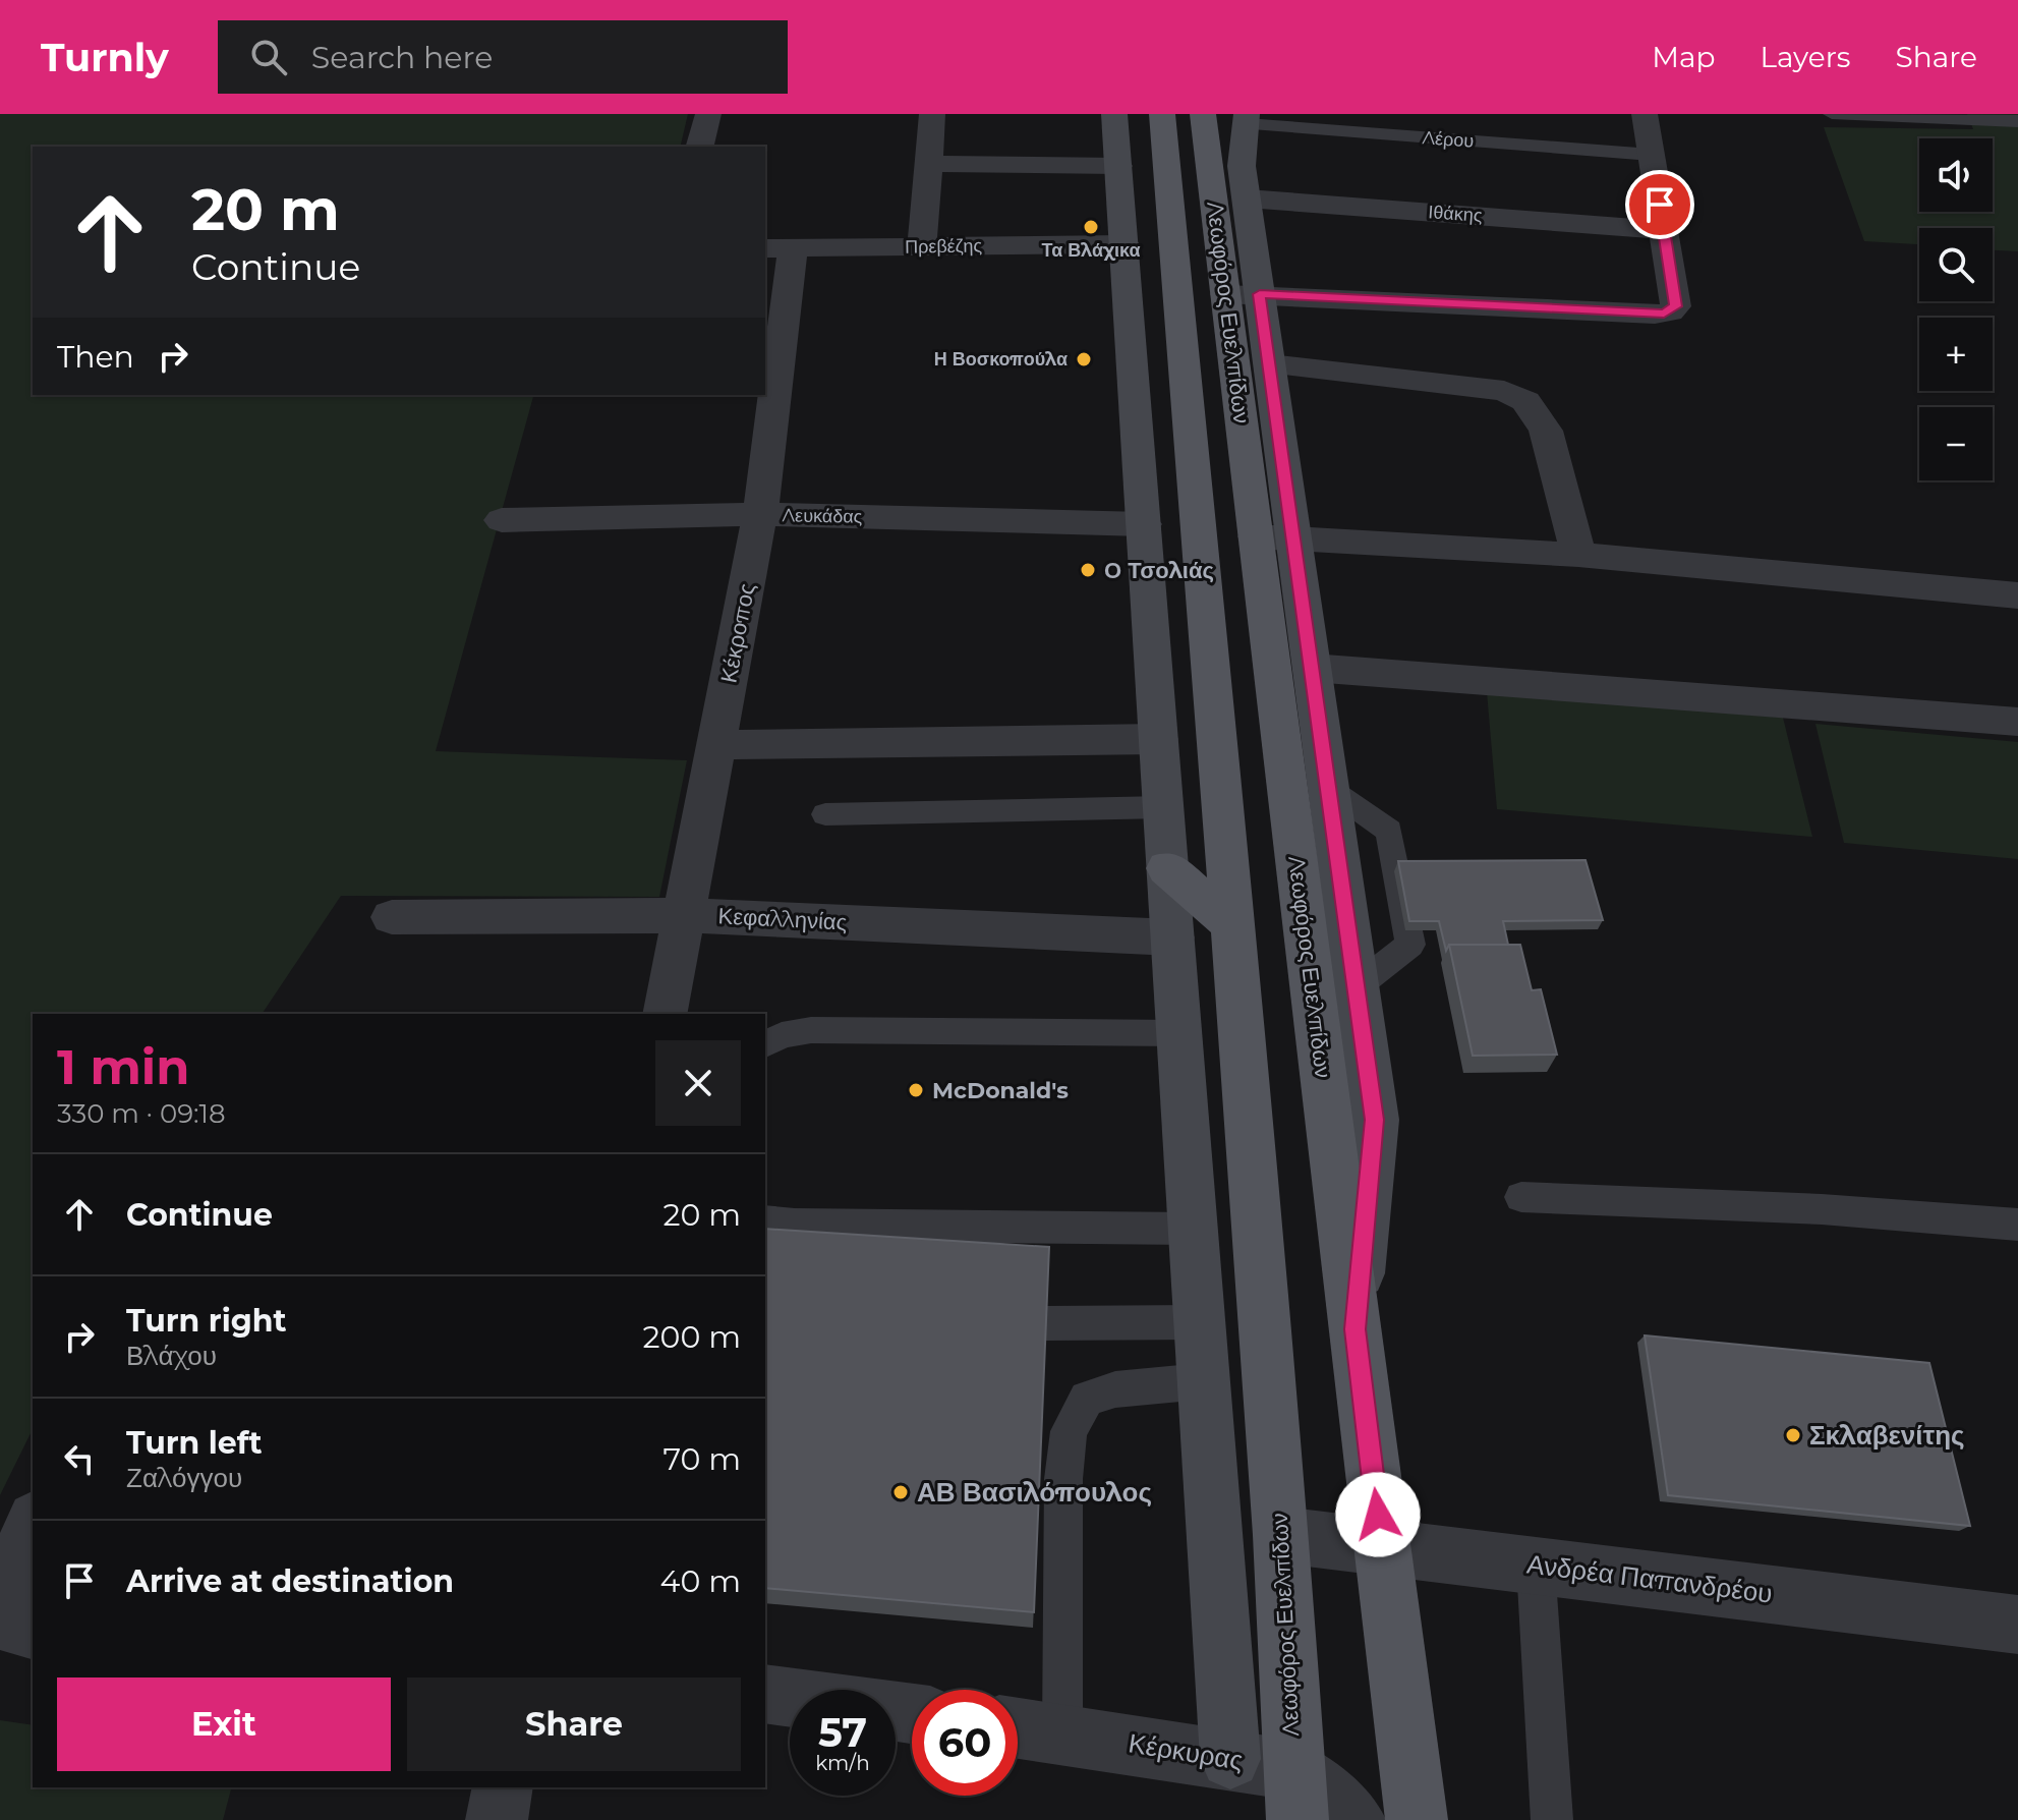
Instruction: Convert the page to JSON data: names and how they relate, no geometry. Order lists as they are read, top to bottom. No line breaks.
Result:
{"streets":{"main road":["Λεωφόρος Ευελπίδων"],"street":["Ιθάκης","Πρεβέζης","Λευκάδας","Κέκροπος","Κεφαλληνίας","Ανδρέα Παπανδρέου","Κέρκυρας"],"lane":["Λέρου"]},"crossings":[["Ιθάκης","Λεωφόρος Ευελπίδων"],["Πρεβέζης","Κέκροπος"],["Λεωφόρος Ευελπίδων","Ανδρέα Παπανδρέου"],["Λεωφόρος Ευελπίδων","Κέρκυρας"],["Λευκάδας","Κέκροπος"],["Κέκροπος","Κεφαλληνίας"]],"places":["Τα Βλάχικα","Η Βοσκοπούλα","Ο Τσολιάς","McDonald's","Σκλαβενίτης","ΑΒ Βασιλόπουλος"],"page":{"header":"Turnly","search":"Search here","nav":["Map","Layers","Share"],"map_buttons":["+","−"],"turn":["20 m","Continue"],"then":"Then","heading":["1 min","330 m · 09:18"],"list":[{"name":"Continue","value":"20 m"},{"name":"Turn right","note":"Βλάχου","value":"200 m"},{"name":"Turn left","note":"Ζαλόγγου","value":"70 m"},{"name":"Arrive at destination","value":"40 m"}],"buttons":["Exit","Share"],"speed":"57 km/h","limit":"60"}}
